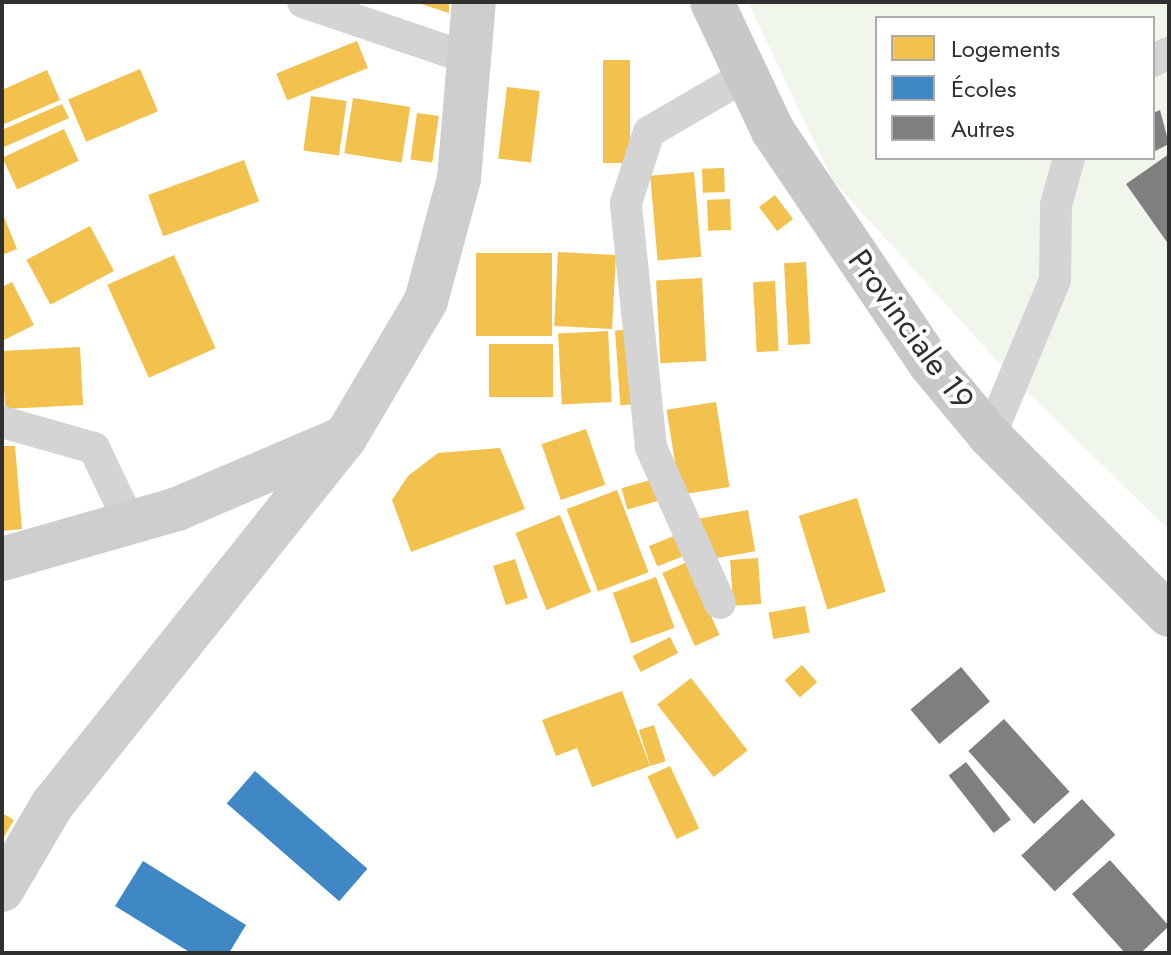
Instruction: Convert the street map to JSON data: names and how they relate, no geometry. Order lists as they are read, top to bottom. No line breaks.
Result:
{"streets":{"main road":["Provinciale 19"]},"legend":["Logements","Écoles","Autres"]}
